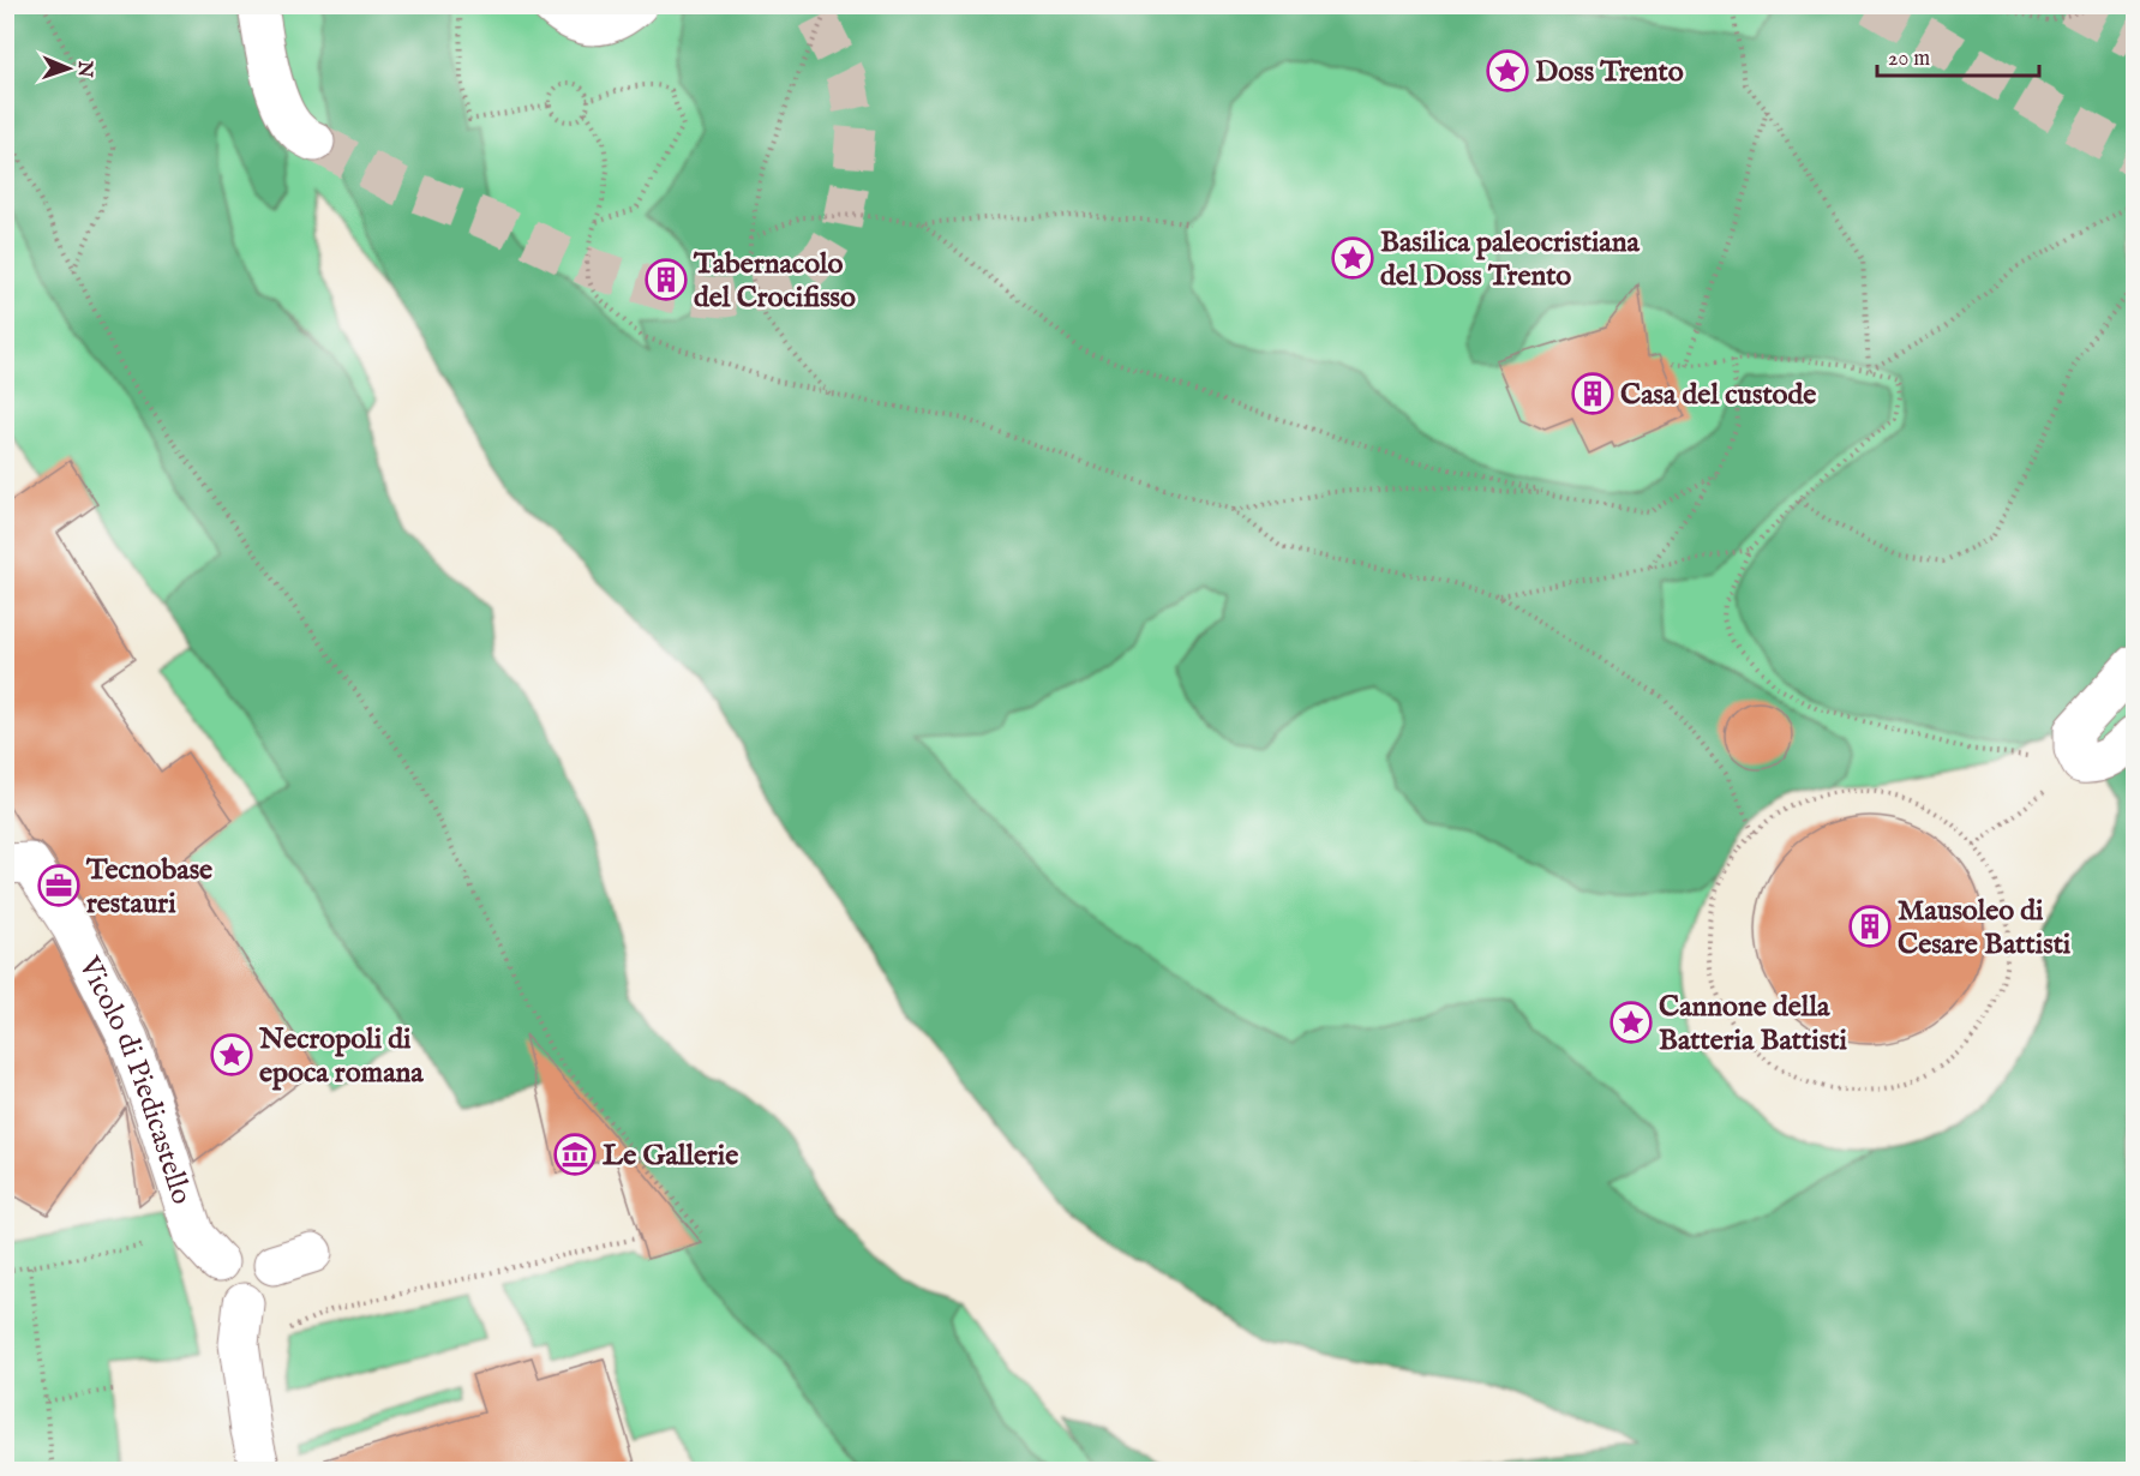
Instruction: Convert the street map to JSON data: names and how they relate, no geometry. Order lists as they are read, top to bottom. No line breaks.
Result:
{"streets":{"street":["Vicolo di Piedicastello"]},"places":{"place":["Doss Trento","Basilica paleocristiana del Doss Trento","Cannone della Batteria Battisti","Necropoli di epoca romana"],"building":["Tabernacolo del Crocifisso","Casa del custode","Mausoleo di Cesare Battisti"],"office":["Tecnobase restauri"],"museum":["Le Gallerie"]},"scale_bar":"20 m","north":"right"}
